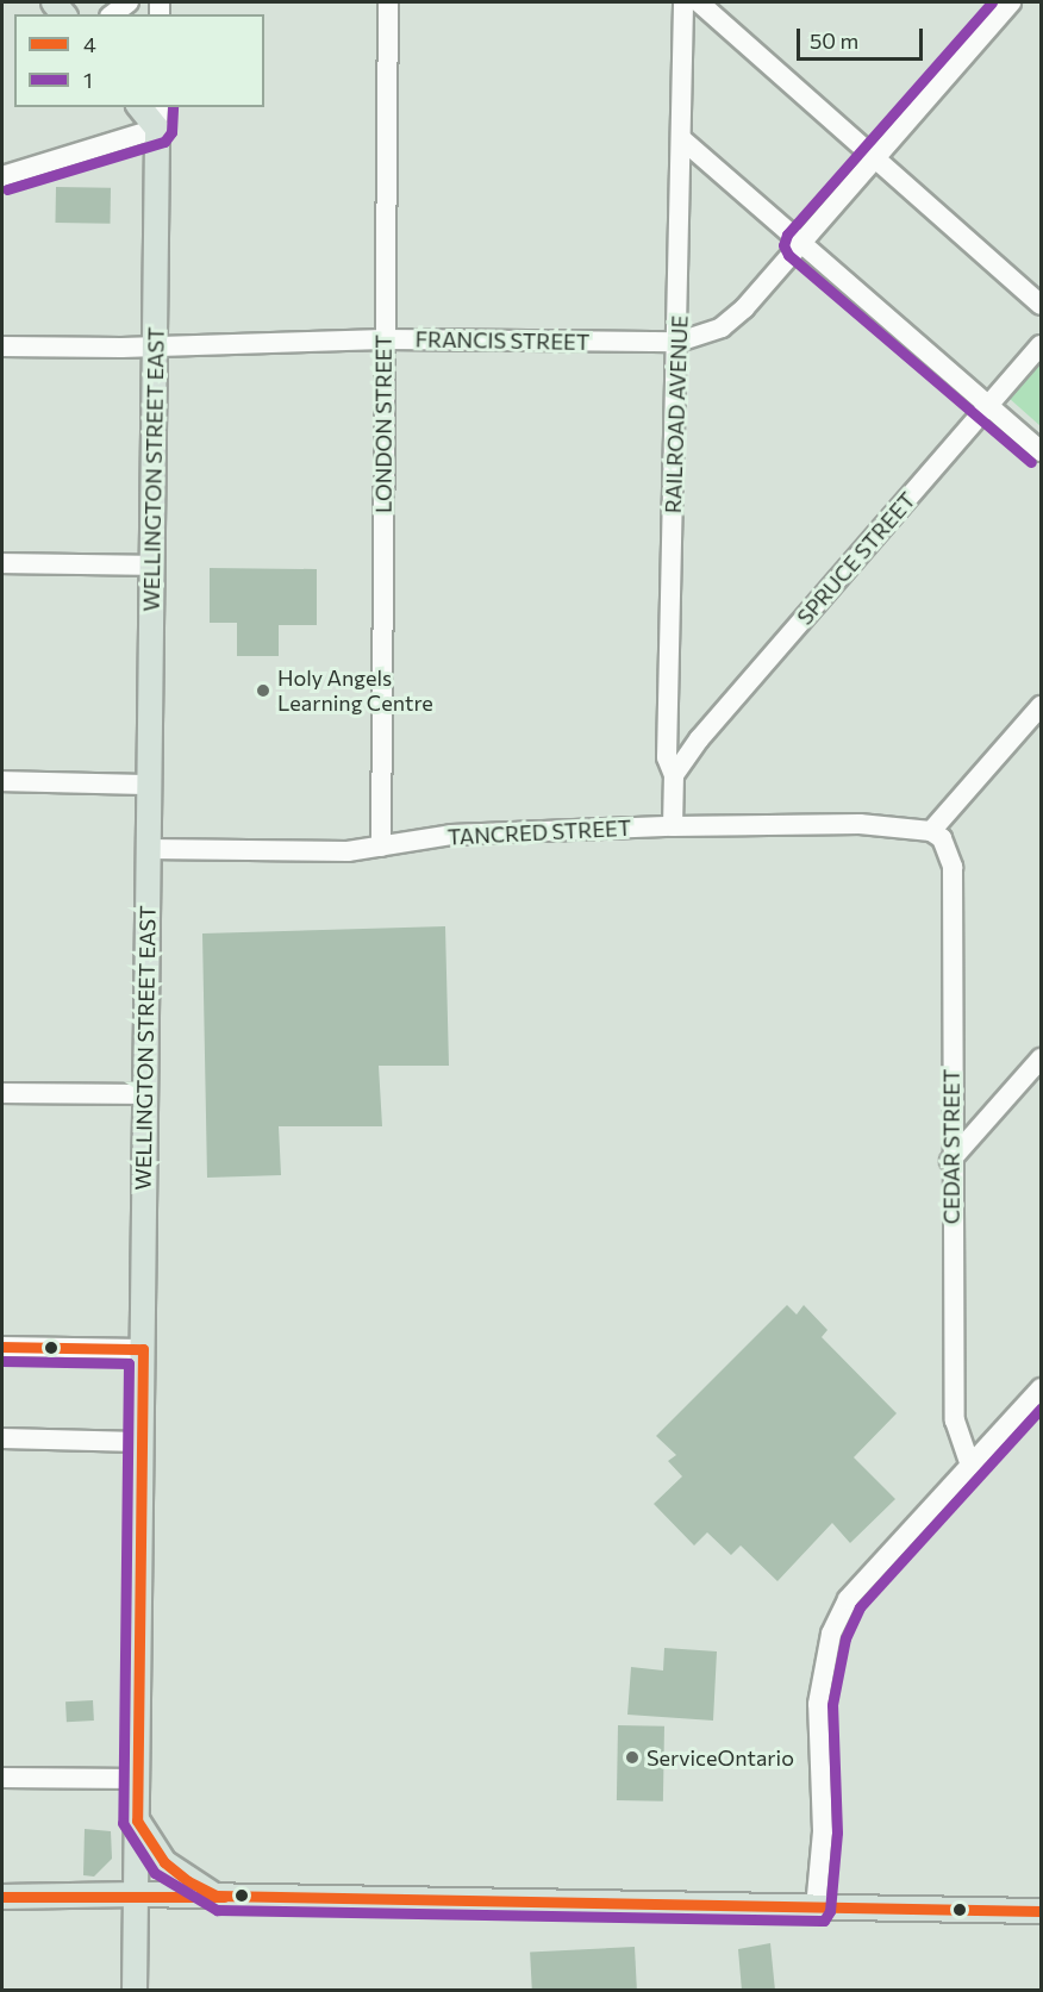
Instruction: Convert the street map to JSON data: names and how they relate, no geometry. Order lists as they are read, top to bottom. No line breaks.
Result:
{"streets":{"main road":["WELLINGTON STREET EAST"],"street":["FRANCIS STREET","RAILROAD AVENUE","LONDON STREET","SPRUCE STREET","TANCRED STREET","CEDAR STREET"]},"crossings":[["FRANCIS STREET","RAILROAD AVENUE"],["FRANCIS STREET","LONDON STREET"],["FRANCIS STREET","WELLINGTON STREET EAST"],["RAILROAD AVENUE","SPRUCE STREET"],["RAILROAD AVENUE","TANCRED STREET"],["LONDON STREET","TANCRED STREET"],["WELLINGTON STREET EAST","TANCRED STREET"],["TANCRED STREET","CEDAR STREET"]],"places":["Holy Angels Learning Centre","ServiceOntario"],"lines":["transit line 1","transit line 4"],"legend":["4","1"],"scale_bar":"50 m"}
